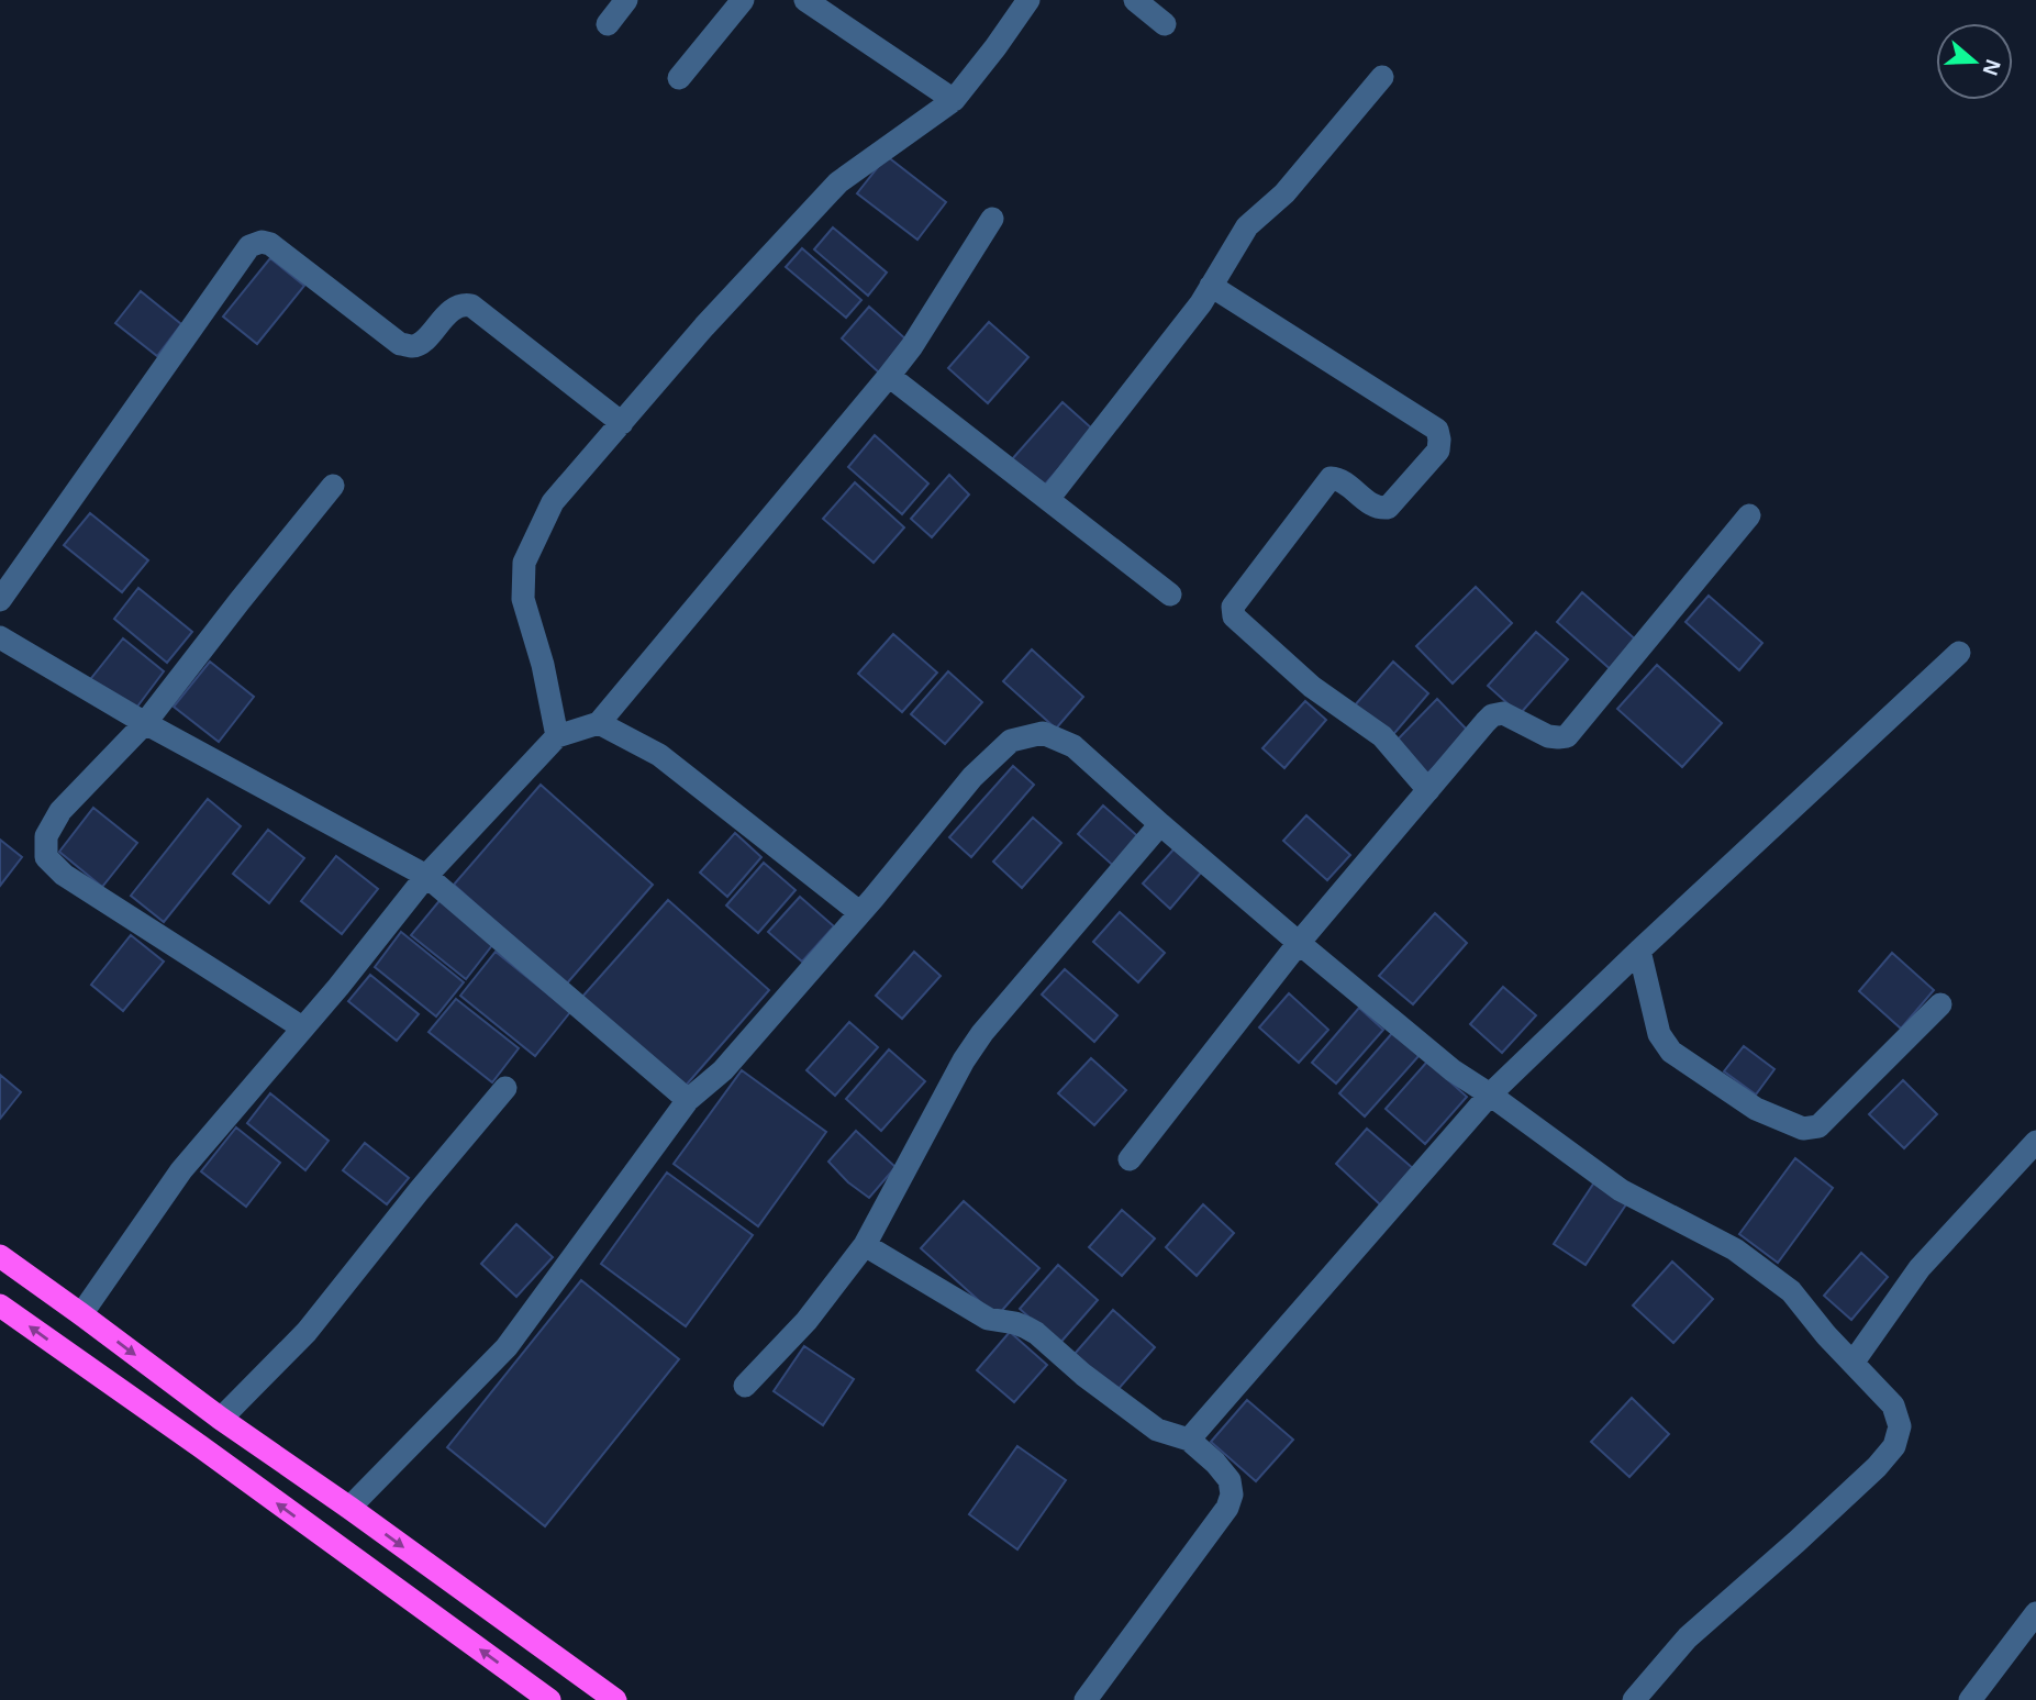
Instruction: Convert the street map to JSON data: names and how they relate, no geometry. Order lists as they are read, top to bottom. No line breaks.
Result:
{"north":"right"}
